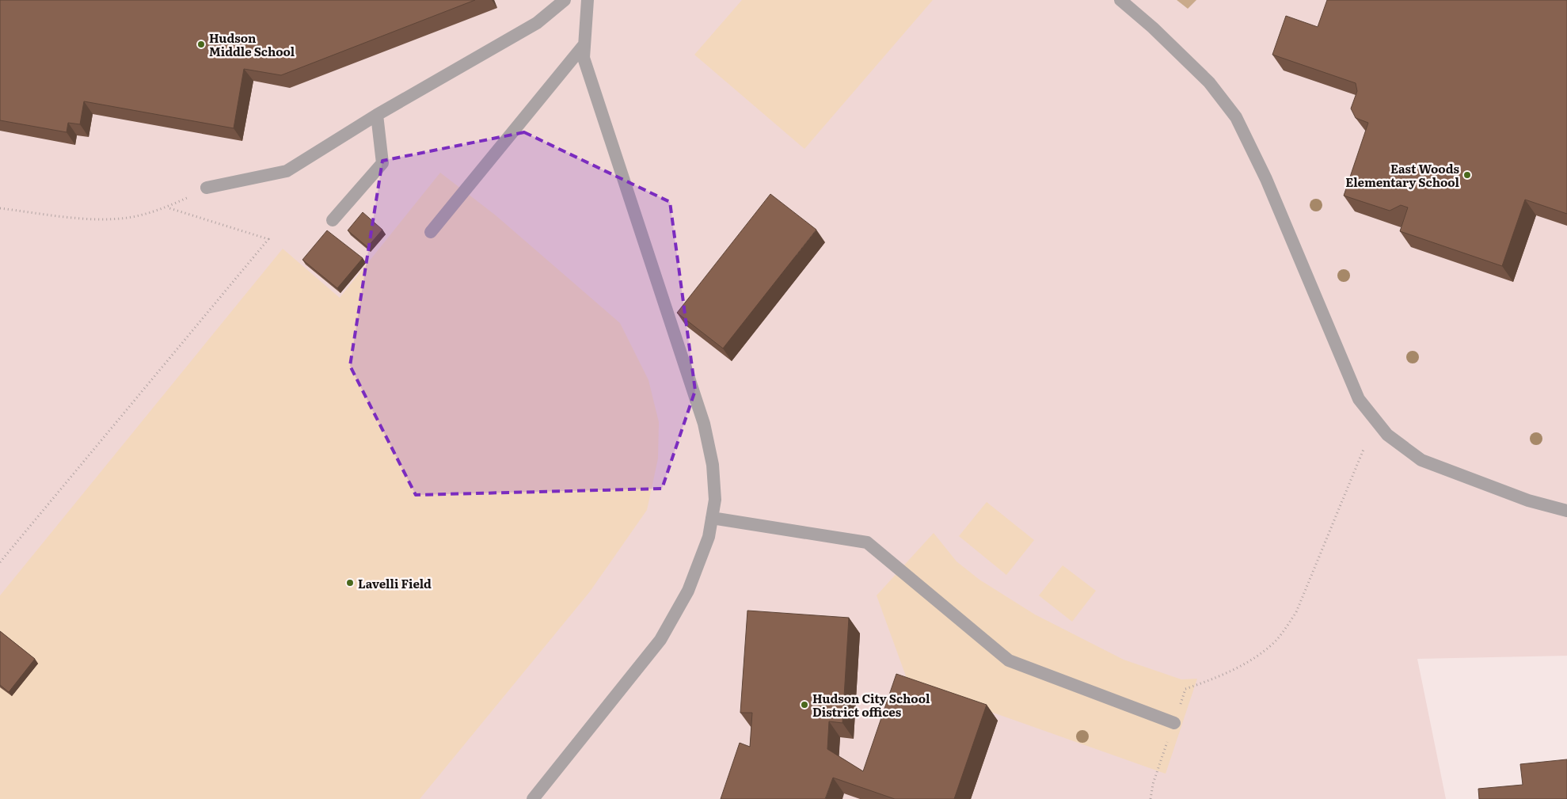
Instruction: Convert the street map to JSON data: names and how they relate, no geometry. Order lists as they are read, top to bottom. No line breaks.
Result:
{"places":["Hudson Middle School","East Woods Elementary School","Lavelli Field","Hudson City School District offices"]}
